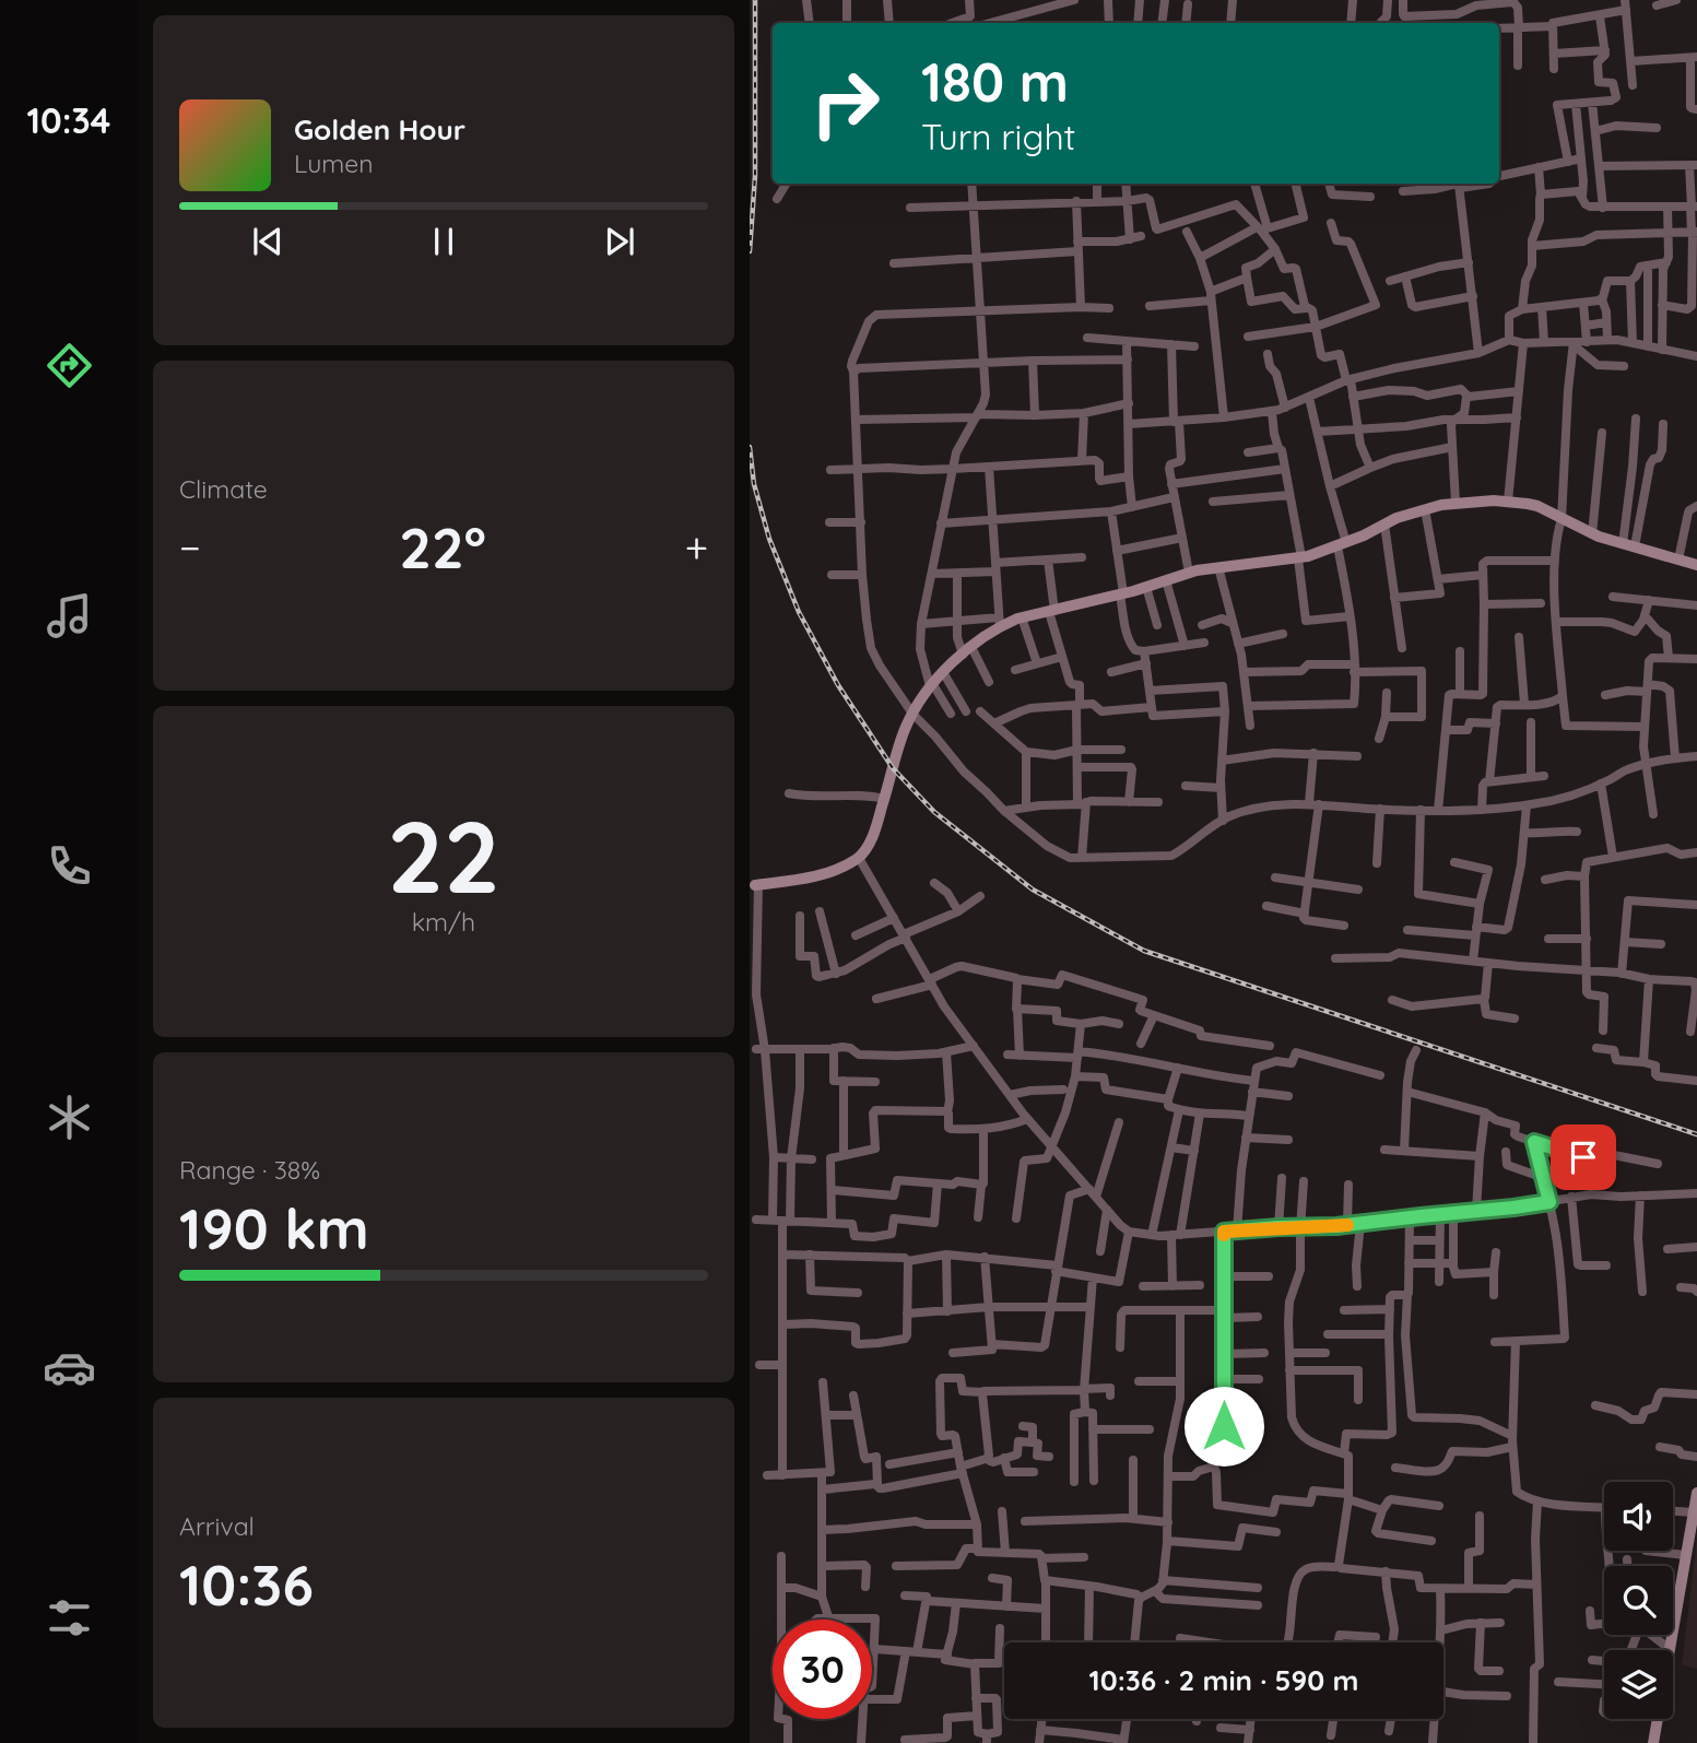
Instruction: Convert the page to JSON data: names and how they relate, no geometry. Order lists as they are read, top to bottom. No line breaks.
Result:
{"page":{"tabs":"10:34","turn":["180 m","Turn right"],"song":["Golden Hour","Lumen"],"tile":["Climate",["22","km/h"],["Range · 38%","190 km"],["Arrival","10:36"]],"heat":["−","22°","+"],"limit":"30","trip":"10:36 · 2 min · 590 m"}}
